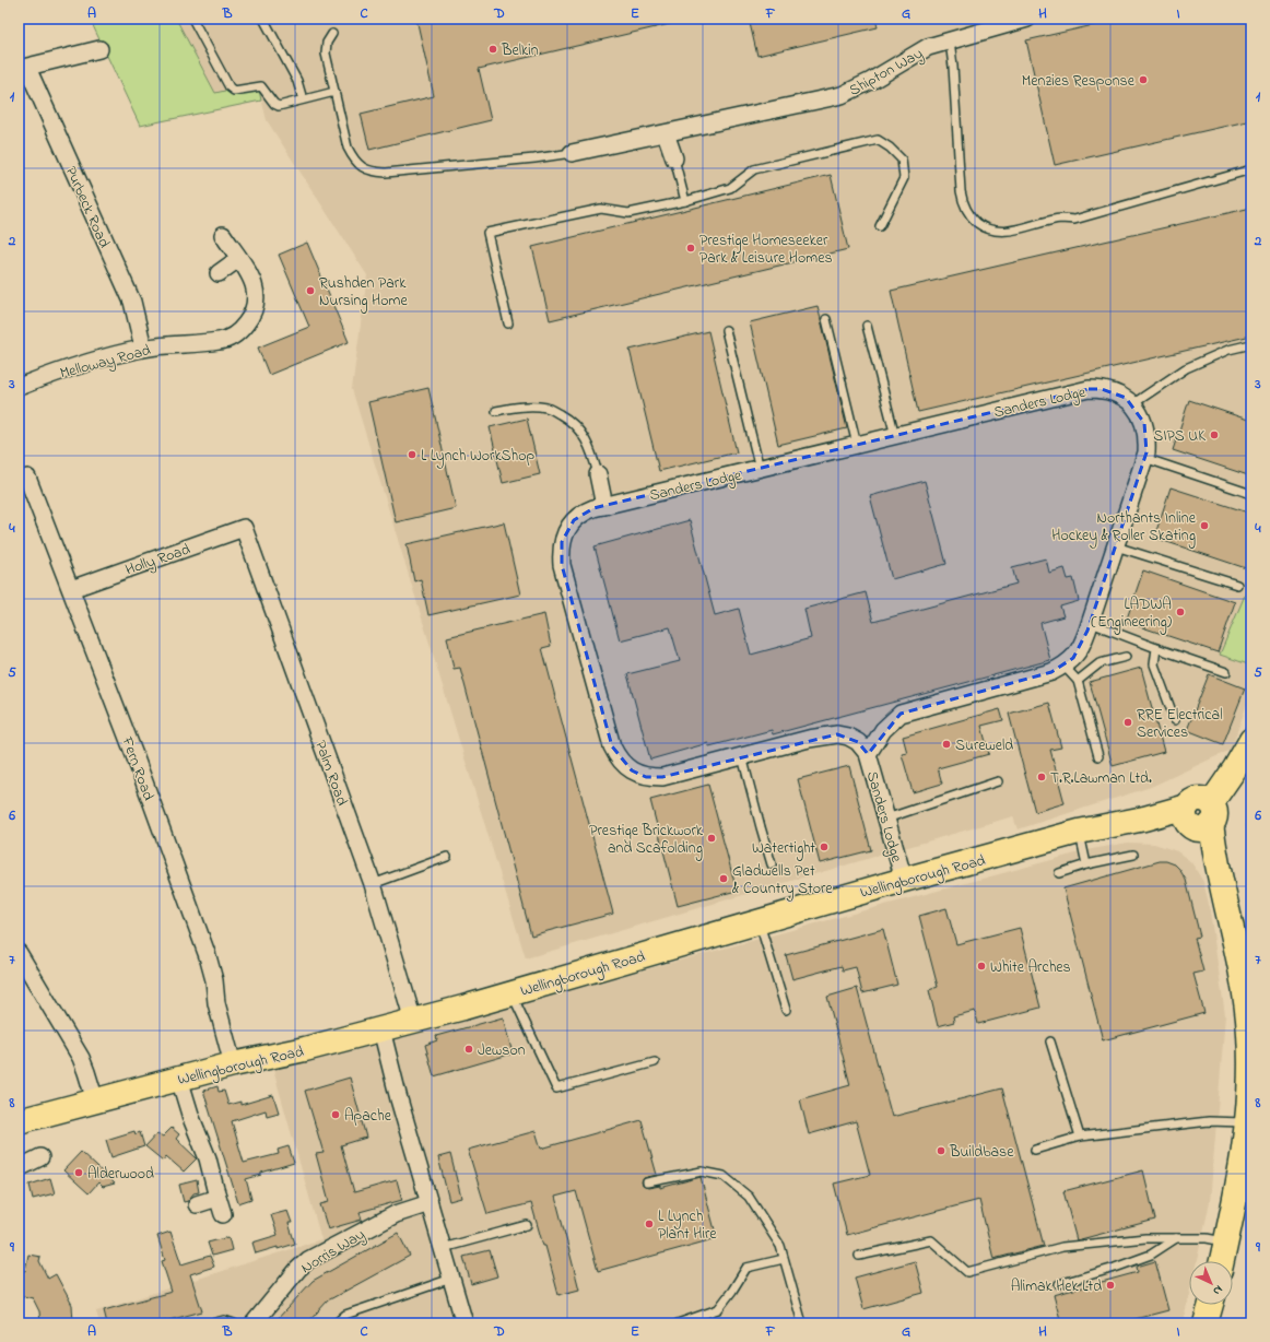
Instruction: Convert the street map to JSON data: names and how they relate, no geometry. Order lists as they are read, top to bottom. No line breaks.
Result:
{"streets":{"main road":["Wellingborough Road"],"street":["Shipton Way","Purbeck Road","Melloway Road","Sanders Lodge","Holly Road","Fern Road","Palm Road","Norris Way"]},"crossings":[["Purbeck Road","Melloway Road"],["Sanders Lodge","Wellingborough Road"],["Holly Road","Fern Road"],["Holly Road","Palm Road"],["Fern Road","Wellingborough Road"],["Palm Road","Wellingborough Road"]],"places":["Belkin","Menzies Response","Prestige Homeseeker Park & Leisure Homes","Rushden Park Nursing Home","SIPS UK","L Lynch WorkShop","Northants Inline Hockey & Roller Skating","LADWA (Engineering)","RRE Electrical Services","Sureweld","T.R.Lawman Ltd.","Prestige Brickwork and Scafolding","Watertight","Gladwells Pet & Country Store","White Arches","Jewson","Apache","Buildbase","Alderwood","L Lynch Plant Hire","Alimak Hek Ltd"],"north":"bottom right","grid":{"columns":["A","B","C","D","E","F","G","H","I"],"rows":["1","2","3","4","5","6","7","8","9"]}}
